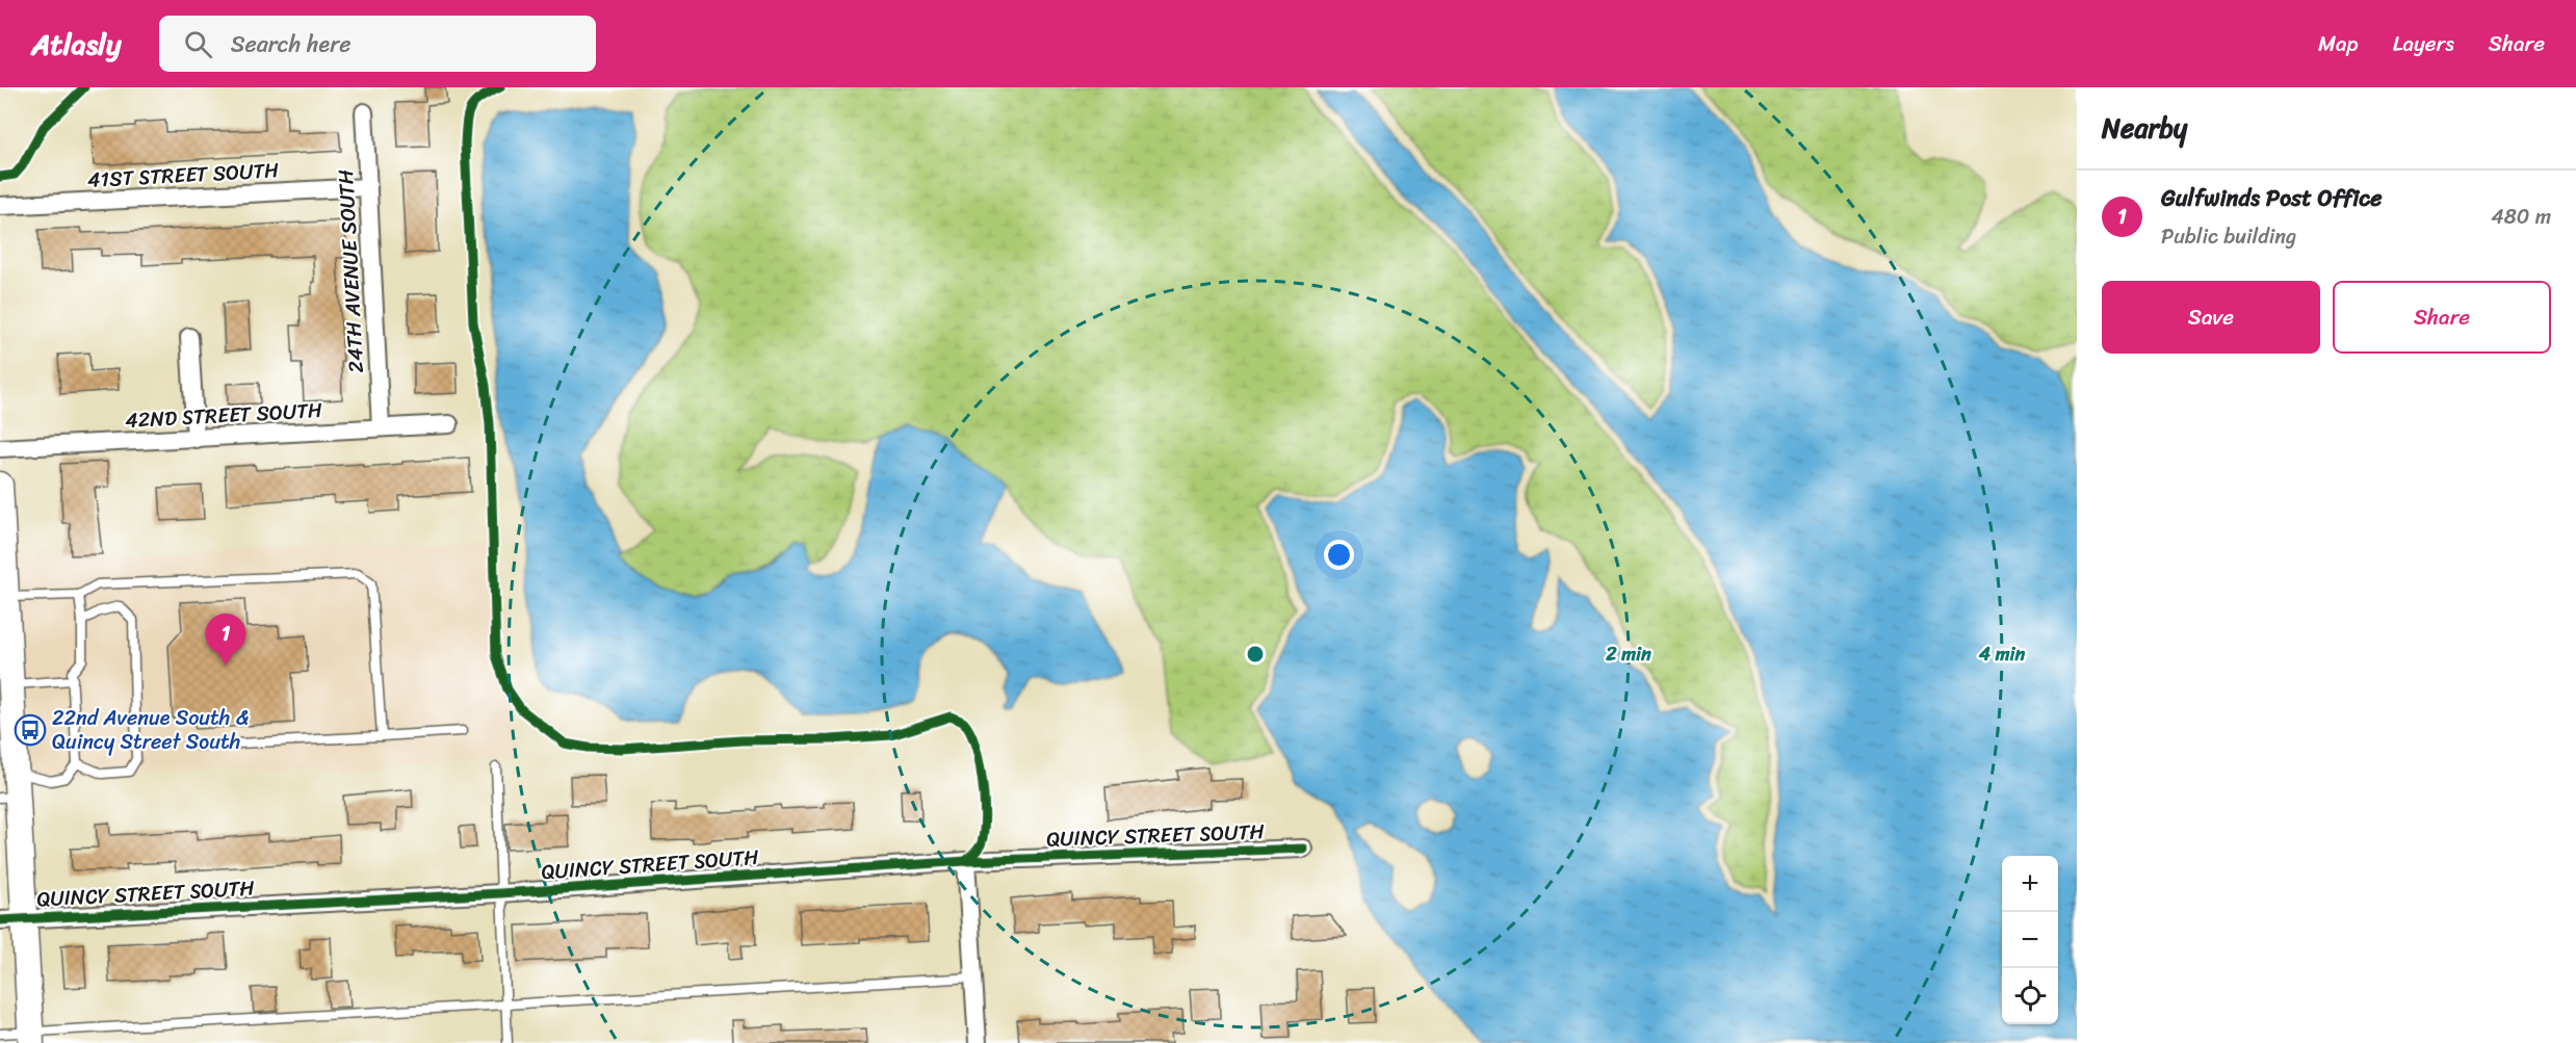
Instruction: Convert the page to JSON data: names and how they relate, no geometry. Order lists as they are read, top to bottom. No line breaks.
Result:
{"streets":{"street":["41ST STREET SOUTH","24TH AVENUE SOUTH","42ND STREET SOUTH","QUINCY STREET SOUTH"]},"crossings":[["41ST STREET SOUTH","24TH AVENUE SOUTH"],["24TH AVENUE SOUTH","42ND STREET SOUTH"]],"places":{"bus stop":["22nd Avenue South & Quincy Street South"]},"page":{"header":"Atlasly","search":"Search here","nav":["Map","Layers","Share"],"heading":"Nearby","list":[{"mark":"1","name":"Gulfwinds Post Office","note":"Public building","value":"480 m"}],"buttons":["Save","Share"],"pins":"1","map_buttons":["+","−"]},"rings":["2 min","4 min"]}
